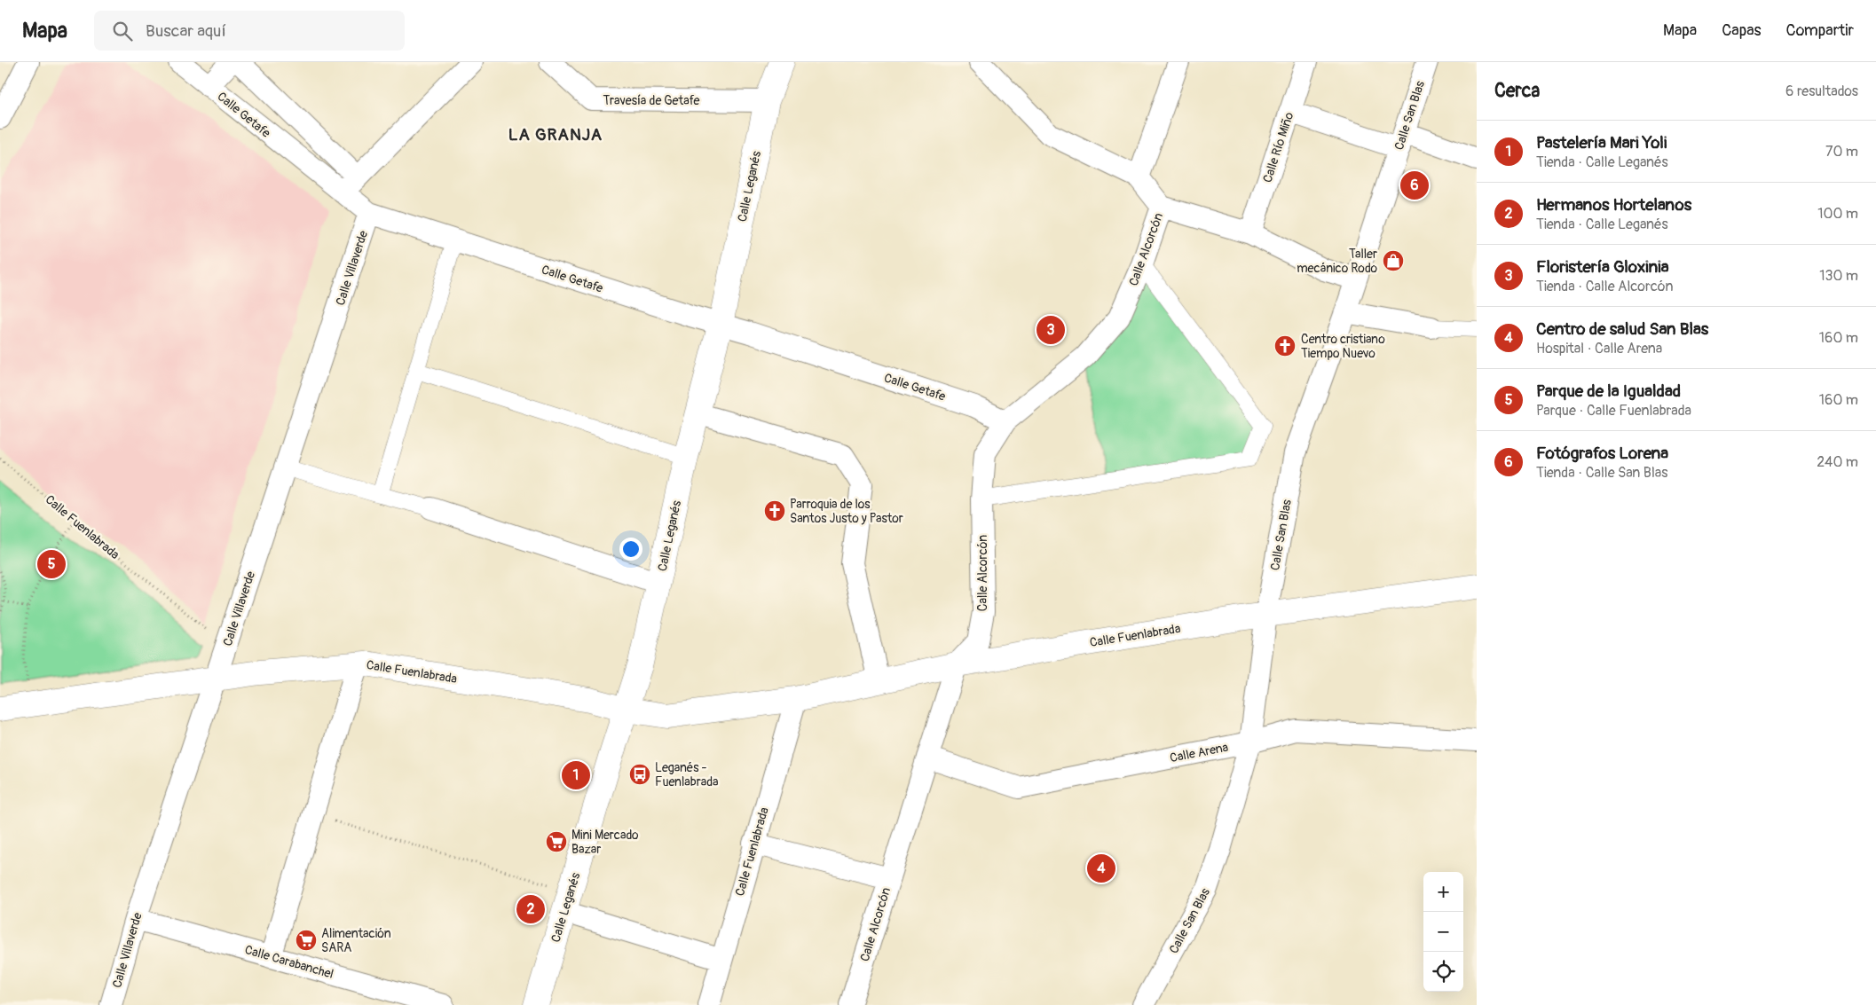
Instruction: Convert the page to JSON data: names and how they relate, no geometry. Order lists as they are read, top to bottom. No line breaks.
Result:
{"streets":{"street":["Travesía de Getafe","Calle Getafe","Calle San Blas","Calle Río Miño","Calle Leganés","Calle Alcorcón","Calle Villaverde","Calle Fuenlabrada","Calle Arena","Calle Carabanchel"]},"crossings":[["Travesía de Getafe","Calle Leganés"],["Calle Getafe","Calle Leganés"],["Calle Getafe","Calle Alcorcón"],["Calle Getafe","Calle Villaverde"],["Calle San Blas","Calle Fuenlabrada"],["Calle San Blas","Calle Arena"],["Calle Leganés","Calle Fuenlabrada"],["Calle Alcorcón","Calle Fuenlabrada"],["Calle Alcorcón","Calle Arena"],["Calle Villaverde","Calle Fuenlabrada"],["Calle Villaverde","Calle Carabanchel"]],"districts":["LA GRANJA"],"places":{"shop":["Taller mecánico Rodo"],"church":["Centro cristiano Tiempo Nuevo","Parroquia de los Santos Justo y Pastor"],"bus stop":["Leganés - Fuenlabrada"],"supermarket":["Mini Mercado Bazar","Alimentación SARA"]},"page":{"header":"Mapa","search":"Buscar aquí","nav":["Mapa","Capas","Compartir"],"heading":["Cerca","6 resultados"],"list":[{"mark":"1","name":"Pastelería Mari Yoli","note":"Tienda · Calle Leganés","value":"70 m"},{"mark":"2","name":"Hermanos Hortelanos","note":"Tienda · Calle Leganés","value":"100 m"},{"mark":"3","name":"Floristería Gloxinia","note":"Tienda · Calle Alcorcón","value":"130 m"},{"mark":"4","name":"Centro de salud San Blas","note":"Hospital · Calle Arena","value":"160 m"},{"mark":"5","name":"Parque de la Igualdad","note":"Parque · Calle Fuenlabrada","value":"160 m"},{"mark":"6","name":"Fotógrafos Lorena","note":"Tienda · Calle San Blas","value":"240 m"}],"pins":["6","3","5","1","4","2"],"map_buttons":["+","−"]}}
